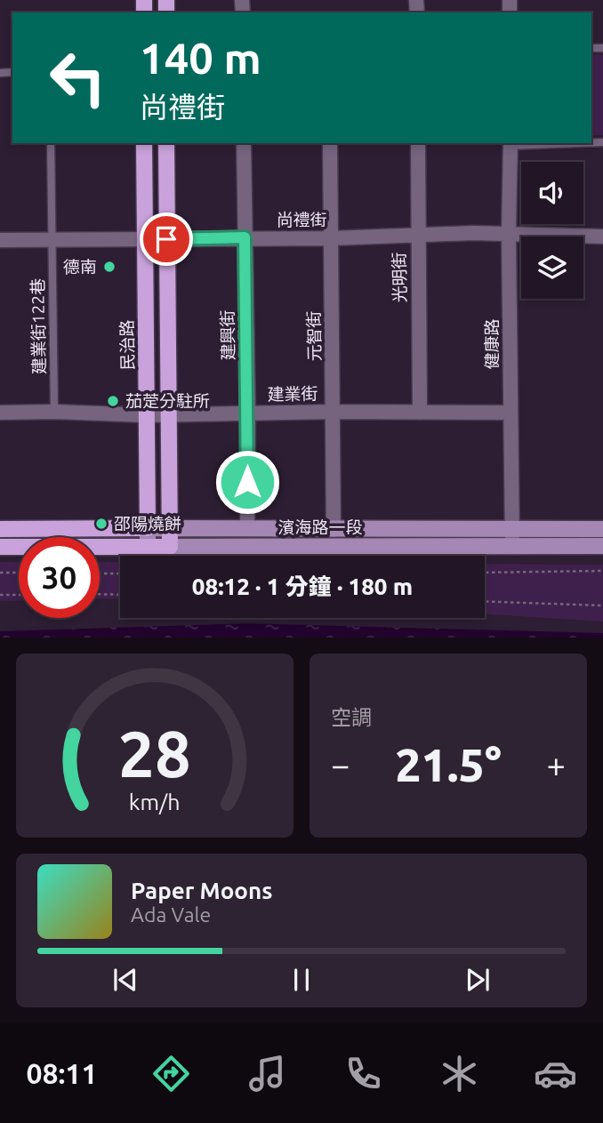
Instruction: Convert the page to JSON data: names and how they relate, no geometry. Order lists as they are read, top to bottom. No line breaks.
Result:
{"streets":{"main road":["民治路","濱海路一段"],"street":["尚禮街","光明街","建興街","元智街","健康路","建業街"],"lane":["建業街122巷"]},"crossings":[["尚禮街","光明街"],["尚禮街","建業街122巷"],["尚禮街","建興街"],["尚禮街","元智街"],["尚禮街","健康路"],["尚禮街","民治路"],["光明街","建業街"],["建業街122巷","建業街"],["建興街","建業街"],["建興街","濱海路一段"],["元智街","建業街"],["元智街","濱海路一段"],["健康路","建業街"],["健康路","濱海路一段"],["民治路","建業街"],["民治路","濱海路一段"]],"places":["德南","茄萣分駐所","邵陽燒餅"],"page":{"turn":["140 m","尚禮街"],"limit":"30","trip":"08:12 · 1 分鐘 · 180 m","tile":"空調","heat":["−","21.5°","+"],"song":["Paper Moons","Ada Vale"],"tabs":"08:11","gauge":["28","km/h"]}}
